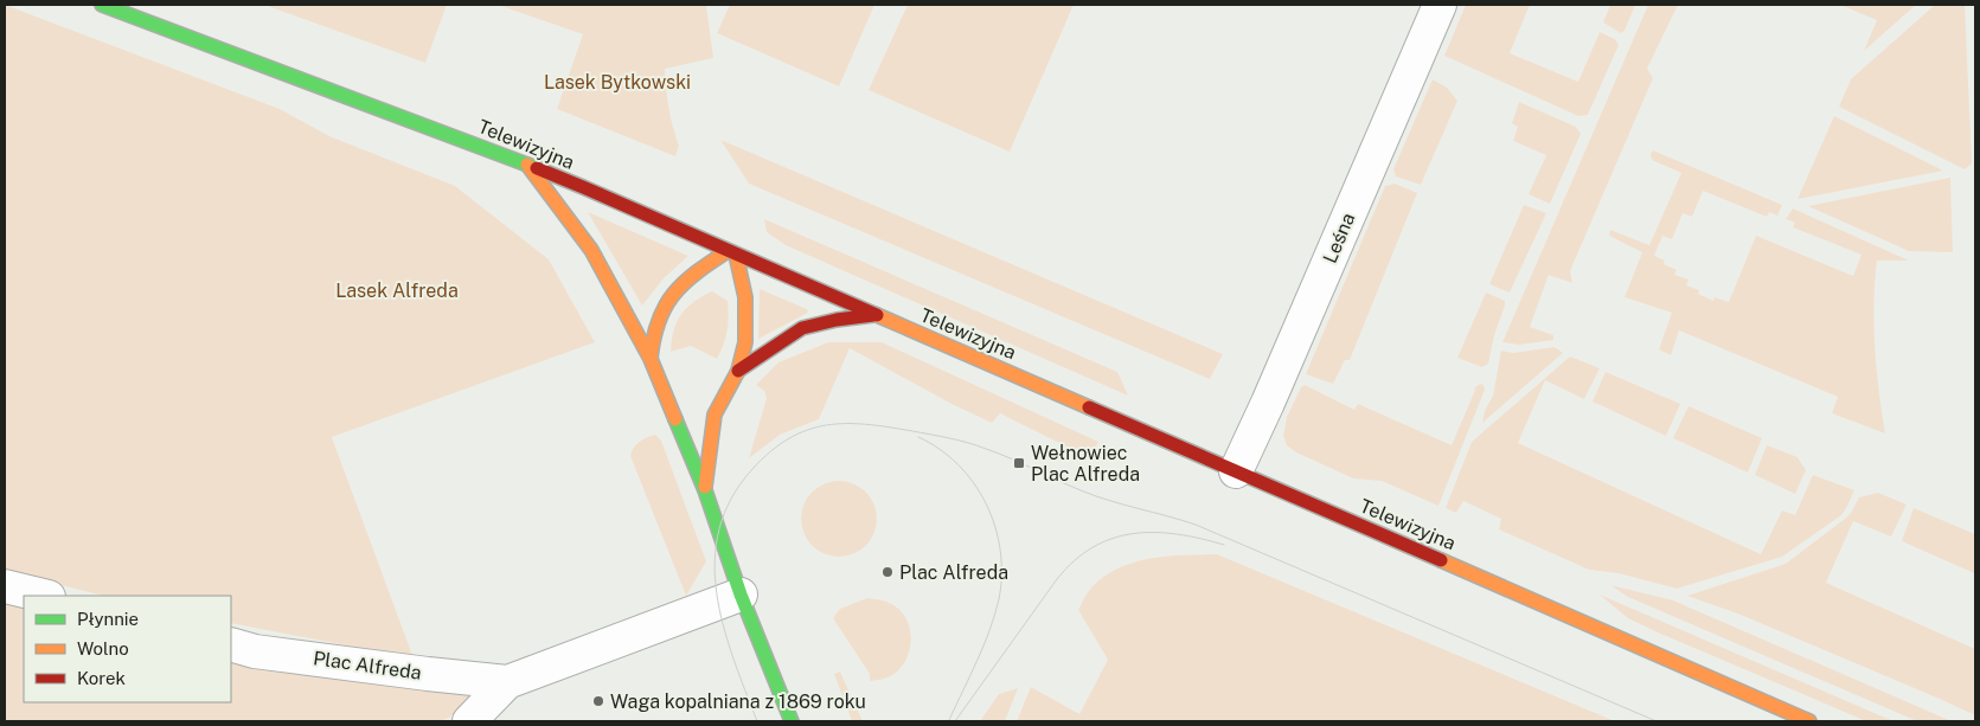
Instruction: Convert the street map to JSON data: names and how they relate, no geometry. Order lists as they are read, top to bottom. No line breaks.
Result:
{"streets":{"main road":["Telewizyjna"],"street":["Leśna","Plac Alfreda"]},"crossings":[["Telewizyjna","Leśna"]],"parks":["Lasek Bytkowski","Lasek Alfreda"],"places":{"transit":["Wełnowiec Plac Alfreda"],"other":["Plac Alfreda","Waga kopalniana z 1869 roku"]},"legend":["Płynnie","Wolno","Korek"]}
